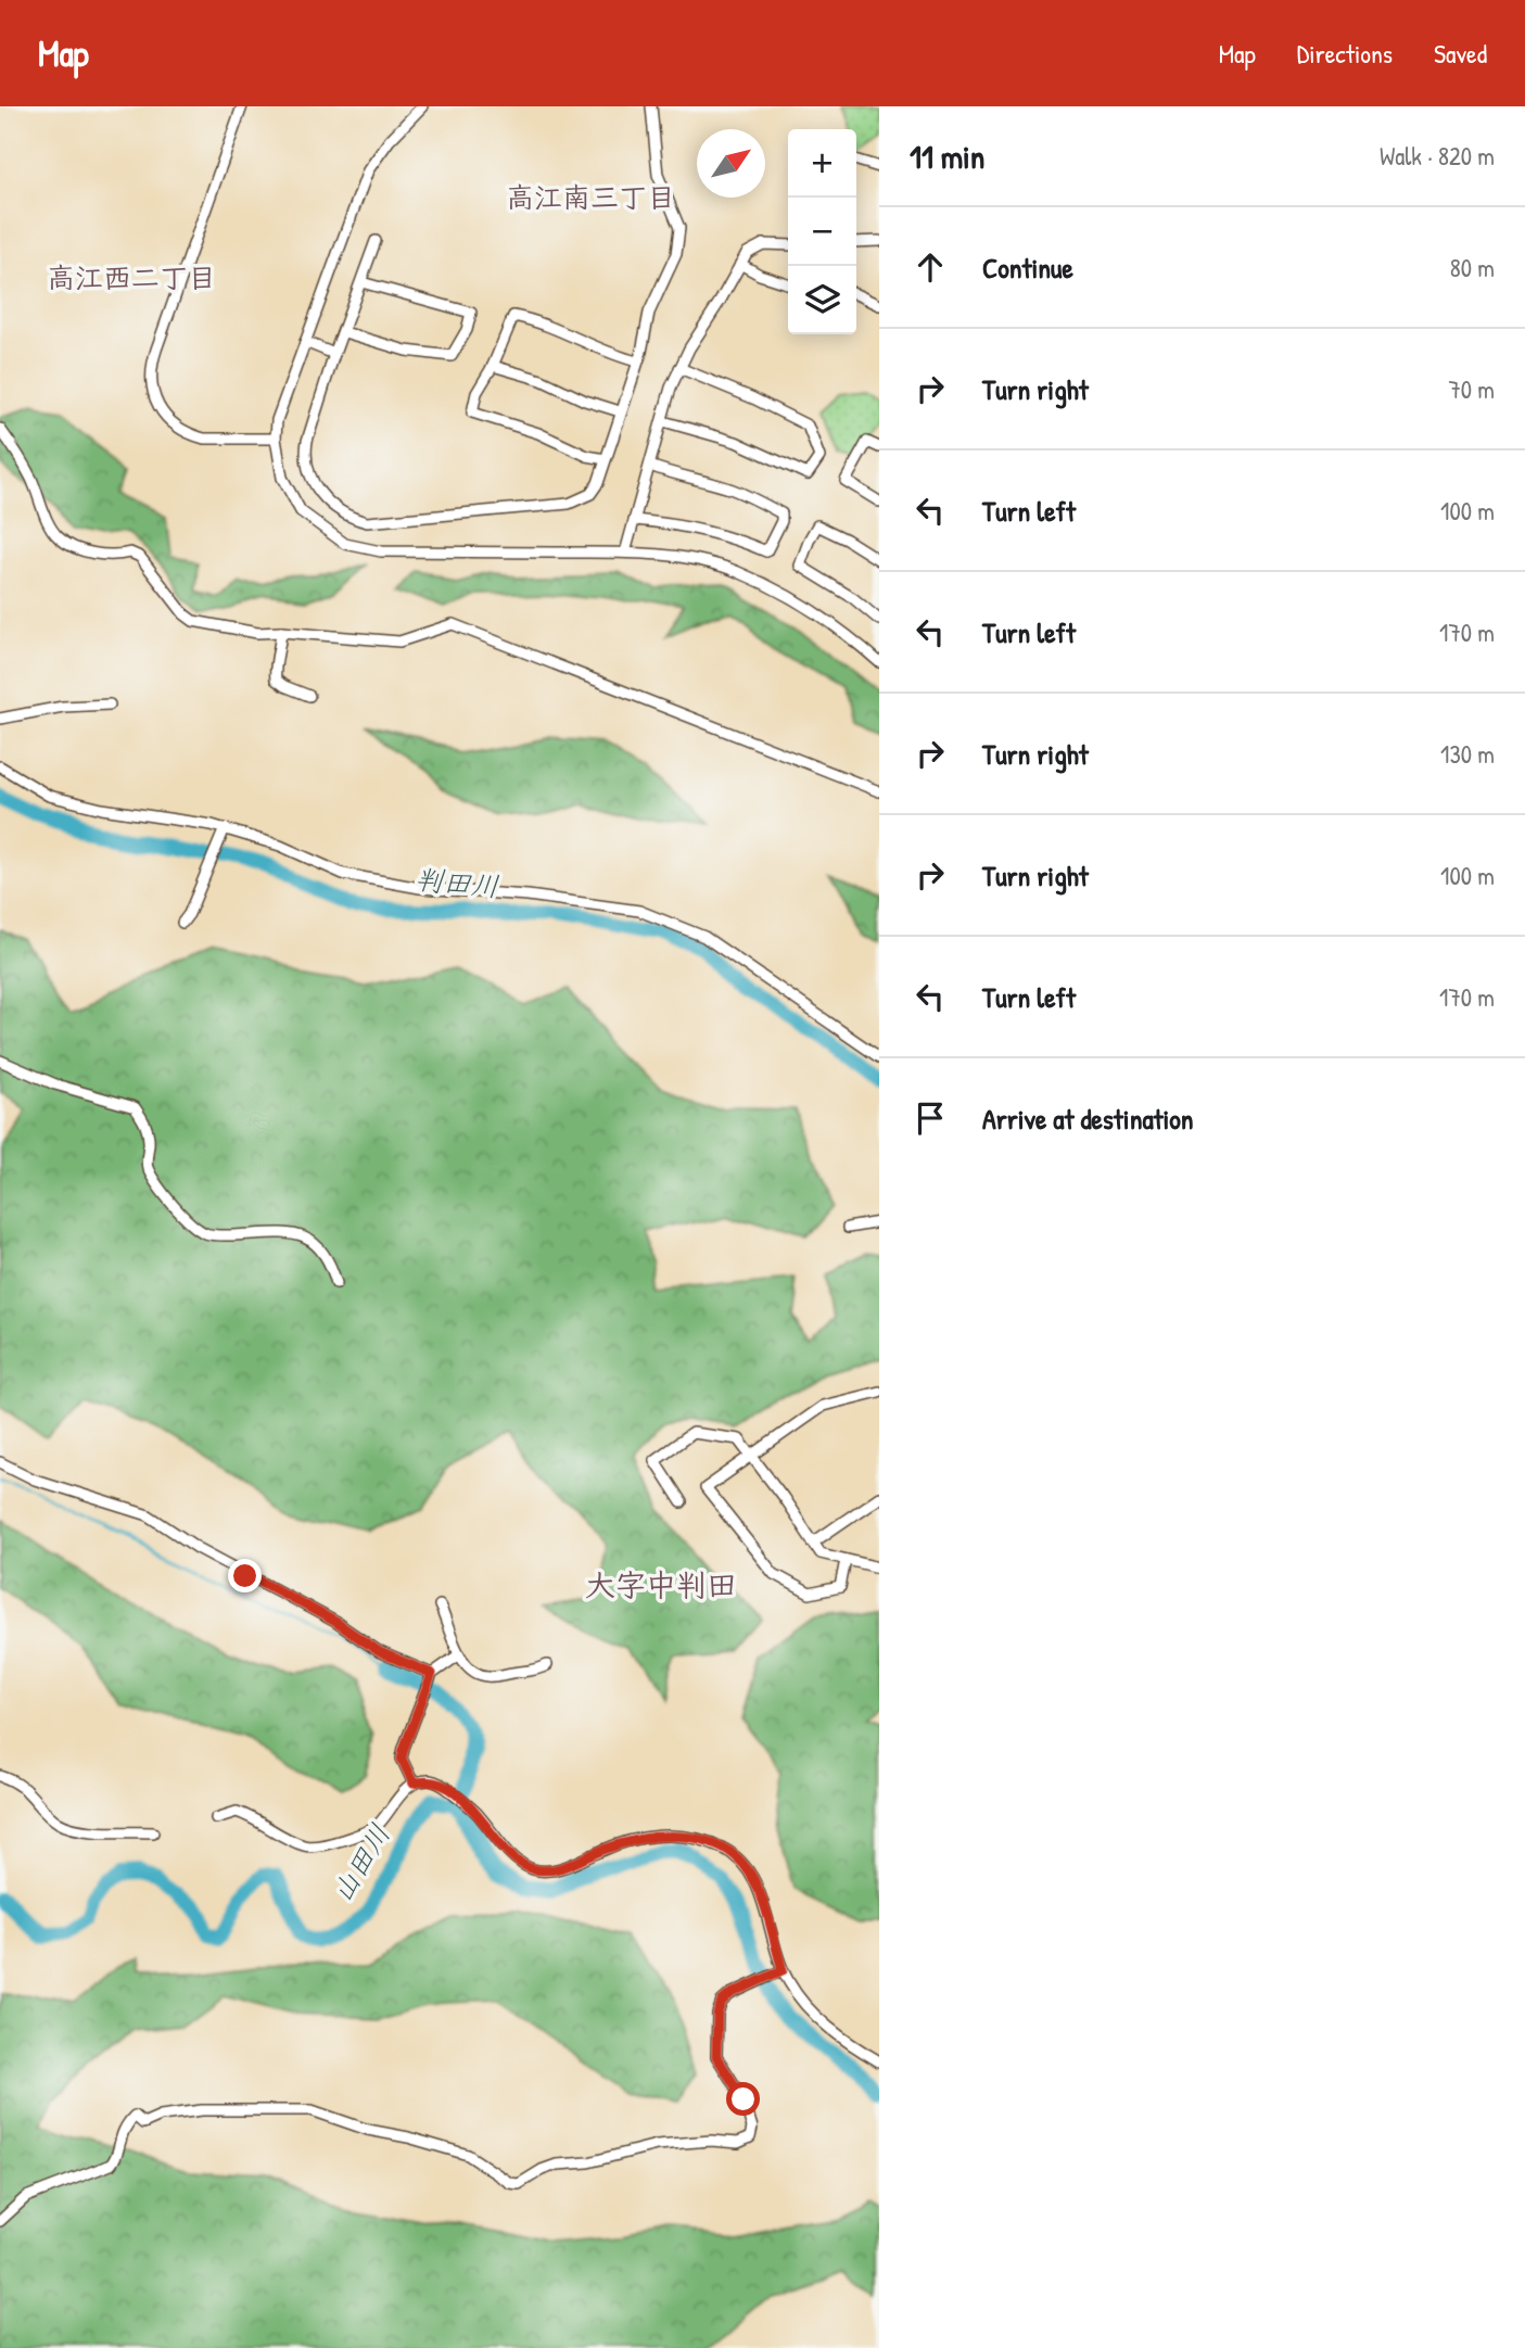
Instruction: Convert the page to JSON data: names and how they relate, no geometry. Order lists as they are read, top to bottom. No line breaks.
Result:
{"districts":["高江南三丁目","高江西二丁目","大字中判田"],"water":["判田川","山田川"],"north":"top right","page":{"header":"Map","nav":["Map","Directions","Saved"],"heading":["11 min","Walk · 820 m"],"map_buttons":["+","−"],"list":[["Continue","80 m"],["Turn right","70 m"],["Turn left","100 m"],["Turn left","170 m"],["Turn right","130 m"],["Turn right","100 m"],["Turn left","170 m"],"Arrive at destination"]}}
